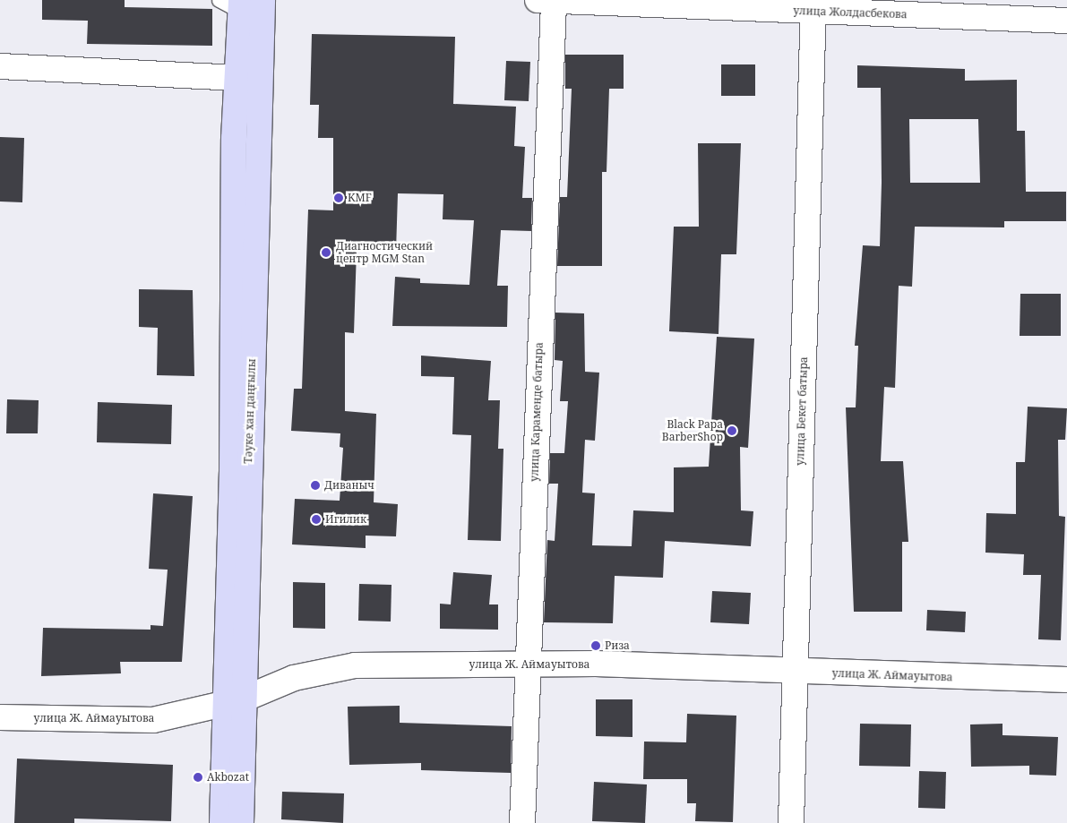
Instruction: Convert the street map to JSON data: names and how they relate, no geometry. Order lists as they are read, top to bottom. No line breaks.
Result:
{"streets":{"main road":["Тәуке хан даңғылы"],"street":["улица Жолдасбекова","улица Бекет батыра","улица Караменде батыра","улица Ж. Аймауытова"]},"crossings":[["улица Жолдасбекова","улица Бекет батыра"],["улица Жолдасбекова","улица Караменде батыра"],["Тәуке хан даңғылы","улица Ж. Аймауытова"],["улица Бекет батыра","улица Ж. Аймауытова"],["улица Караменде батыра","улица Ж. Аймауытова"]],"places":["KMF","Диагностический центр MGM Stan","Black Papa BarberShop","Диваныч","Игилик","Риза","Akbozat"]}
